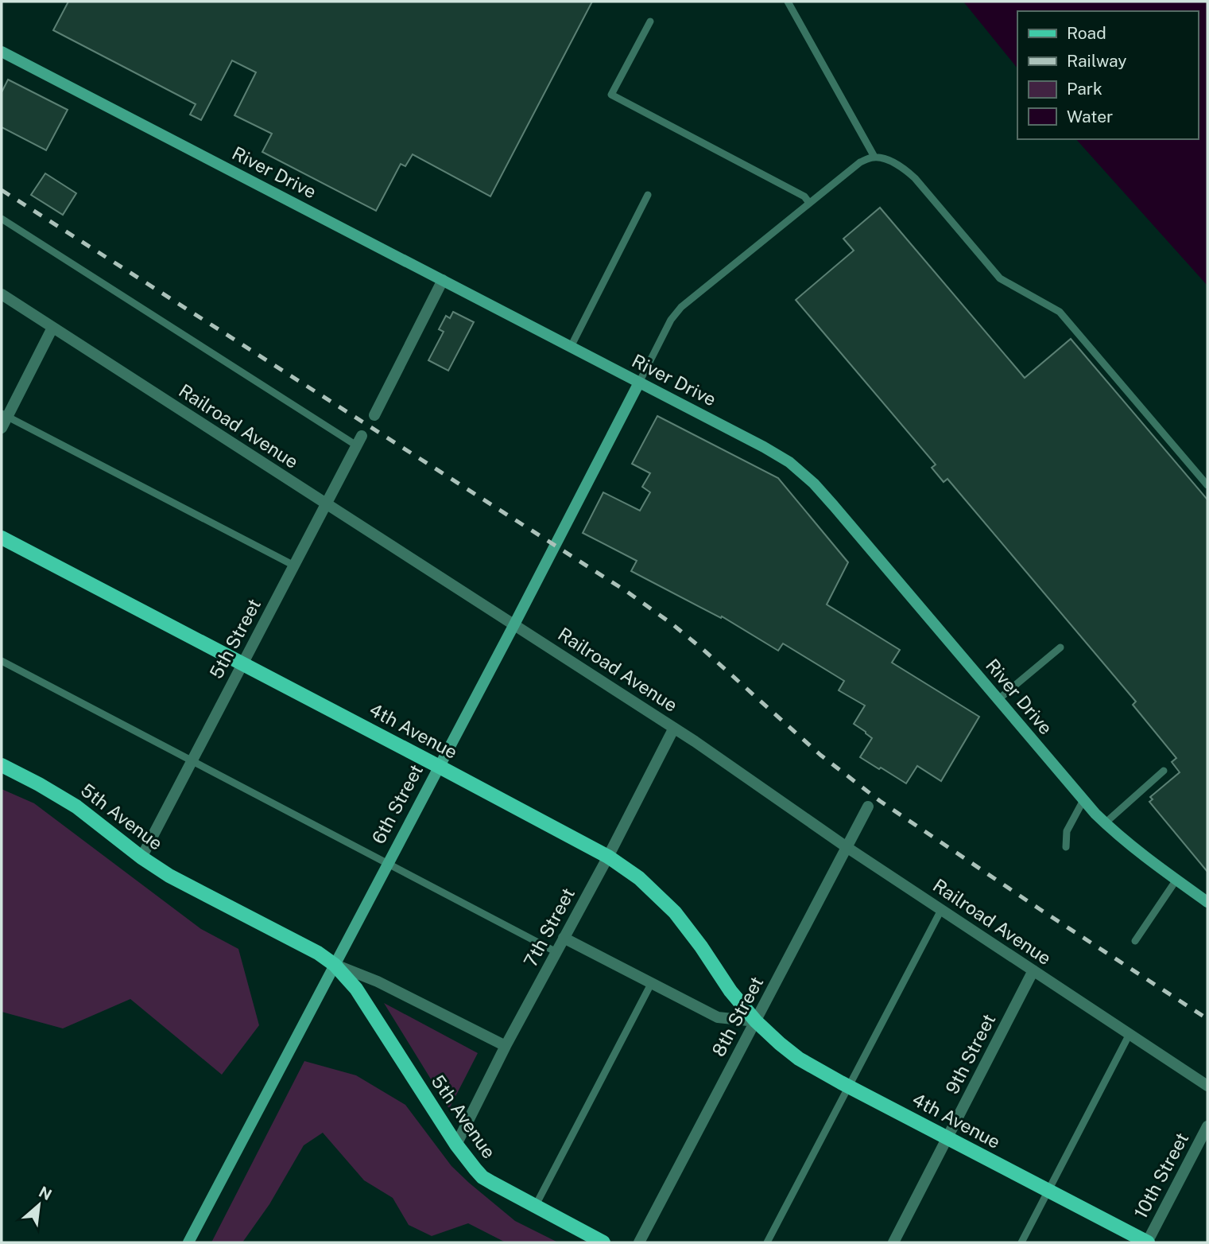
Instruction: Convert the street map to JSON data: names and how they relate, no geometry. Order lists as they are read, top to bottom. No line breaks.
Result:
{"streets":{"main road":["River Drive","4th Avenue","6th Street","5th Avenue"],"street":["Railroad Avenue","5th Street","7th Street","8th Street","9th Street","10th Street"]},"crossings":[["River Drive","6th Street"],["Railroad Avenue","5th Street"],["Railroad Avenue","6th Street"],["Railroad Avenue","7th Street"],["Railroad Avenue","8th Street"],["Railroad Avenue","9th Street"],["5th Street","4th Avenue"],["5th Street","5th Avenue"],["4th Avenue","6th Street"],["4th Avenue","7th Street"],["4th Avenue","8th Street"],["4th Avenue","9th Street"],["4th Avenue","10th Street"],["6th Street","5th Avenue"],["5th Avenue","7th Street"]],"legend":["Road","Railway","Park","Water"],"north":"top right"}
